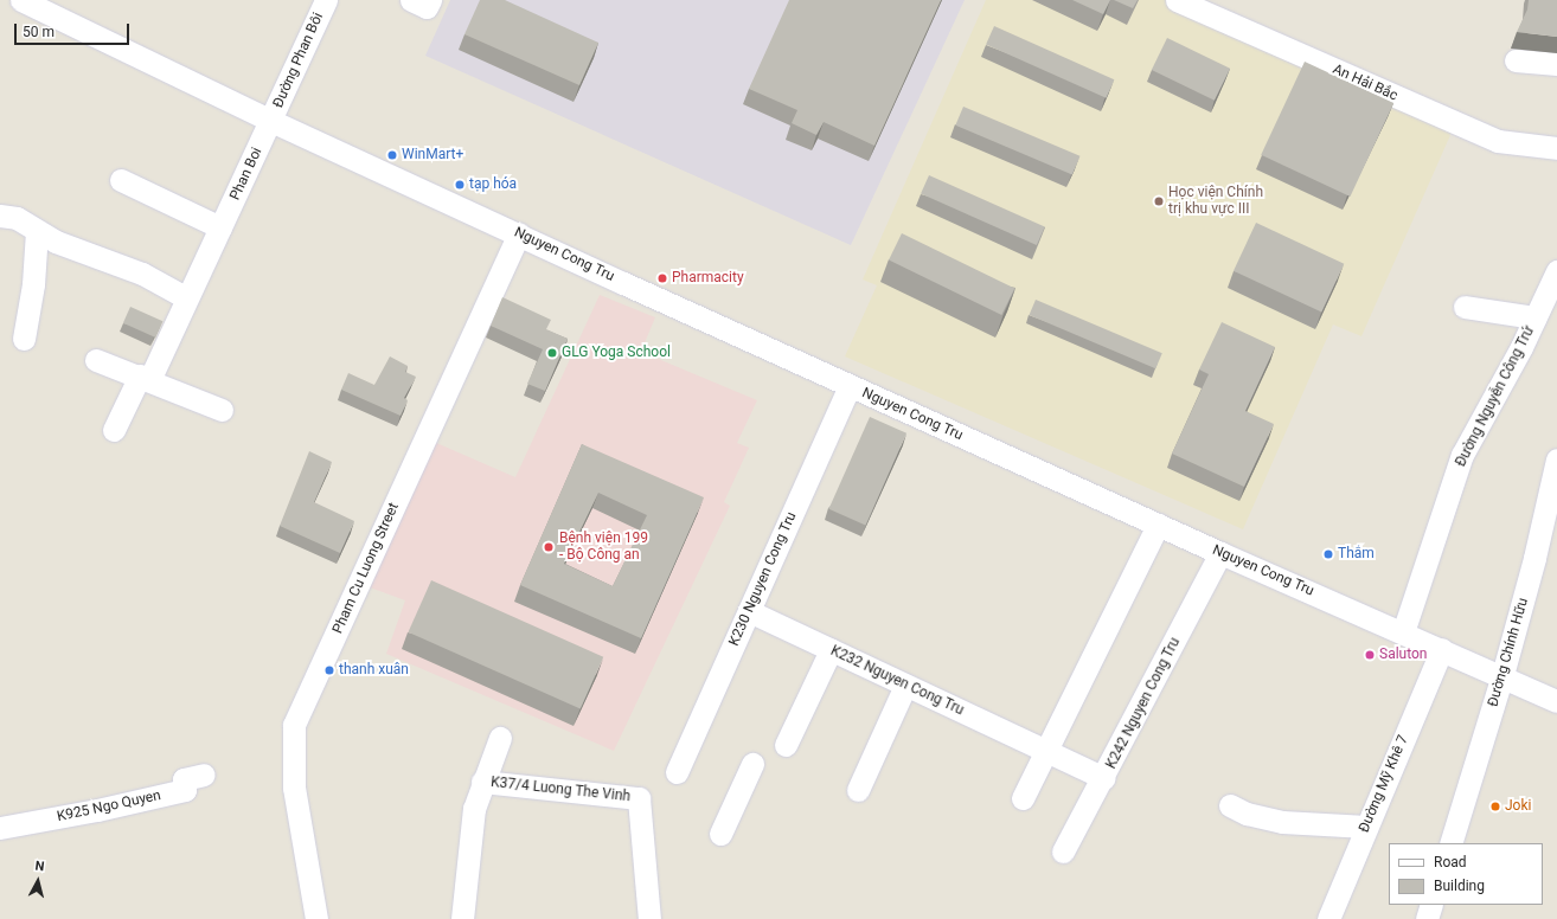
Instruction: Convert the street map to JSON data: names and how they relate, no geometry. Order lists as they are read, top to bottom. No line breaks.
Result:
{"streets":{"street":["Đường Phan Bôi","An Hải Bắc","Phan Boi","Nguyen Cong Tru","Đường Nguyễn Công Trứ","Pham Cu Luong Street","K230 Nguyen Cong Tru","Đường Chính Hữu","K232 Nguyen Cong Tru","K242 Nguyen Cong Tru","Đường Mỹ Khê 7","K37/4 Luong The Vinh","K925 Ngo Quyen"]},"crossings":[["Đường Phan Bôi","Phan Boi"],["Đường Phan Bôi","Nguyen Cong Tru"],["Phan Boi","Nguyen Cong Tru"],["Nguyen Cong Tru","Đường Nguyễn Công Trứ"],["Nguyen Cong Tru","Pham Cu Luong Street"],["Nguyen Cong Tru","K230 Nguyen Cong Tru"],["Nguyen Cong Tru","Đường Chính Hữu"],["Nguyen Cong Tru","K242 Nguyen Cong Tru"],["Nguyen Cong Tru","Đường Mỹ Khê 7"],["K230 Nguyen Cong Tru","K232 Nguyen Cong Tru"],["K232 Nguyen Cong Tru","K242 Nguyen Cong Tru"]],"places":["WinMart+","tạp hóa","Học viện Chính trị khu vực III","Pharmacity","GLG Yoga School","Bệnh viện 199 - Bộ Công an","Thắm","Saluton","thanh xuân","Joki"],"legend":["Road","Building"],"scale_bar":"50 m","north":"top"}
